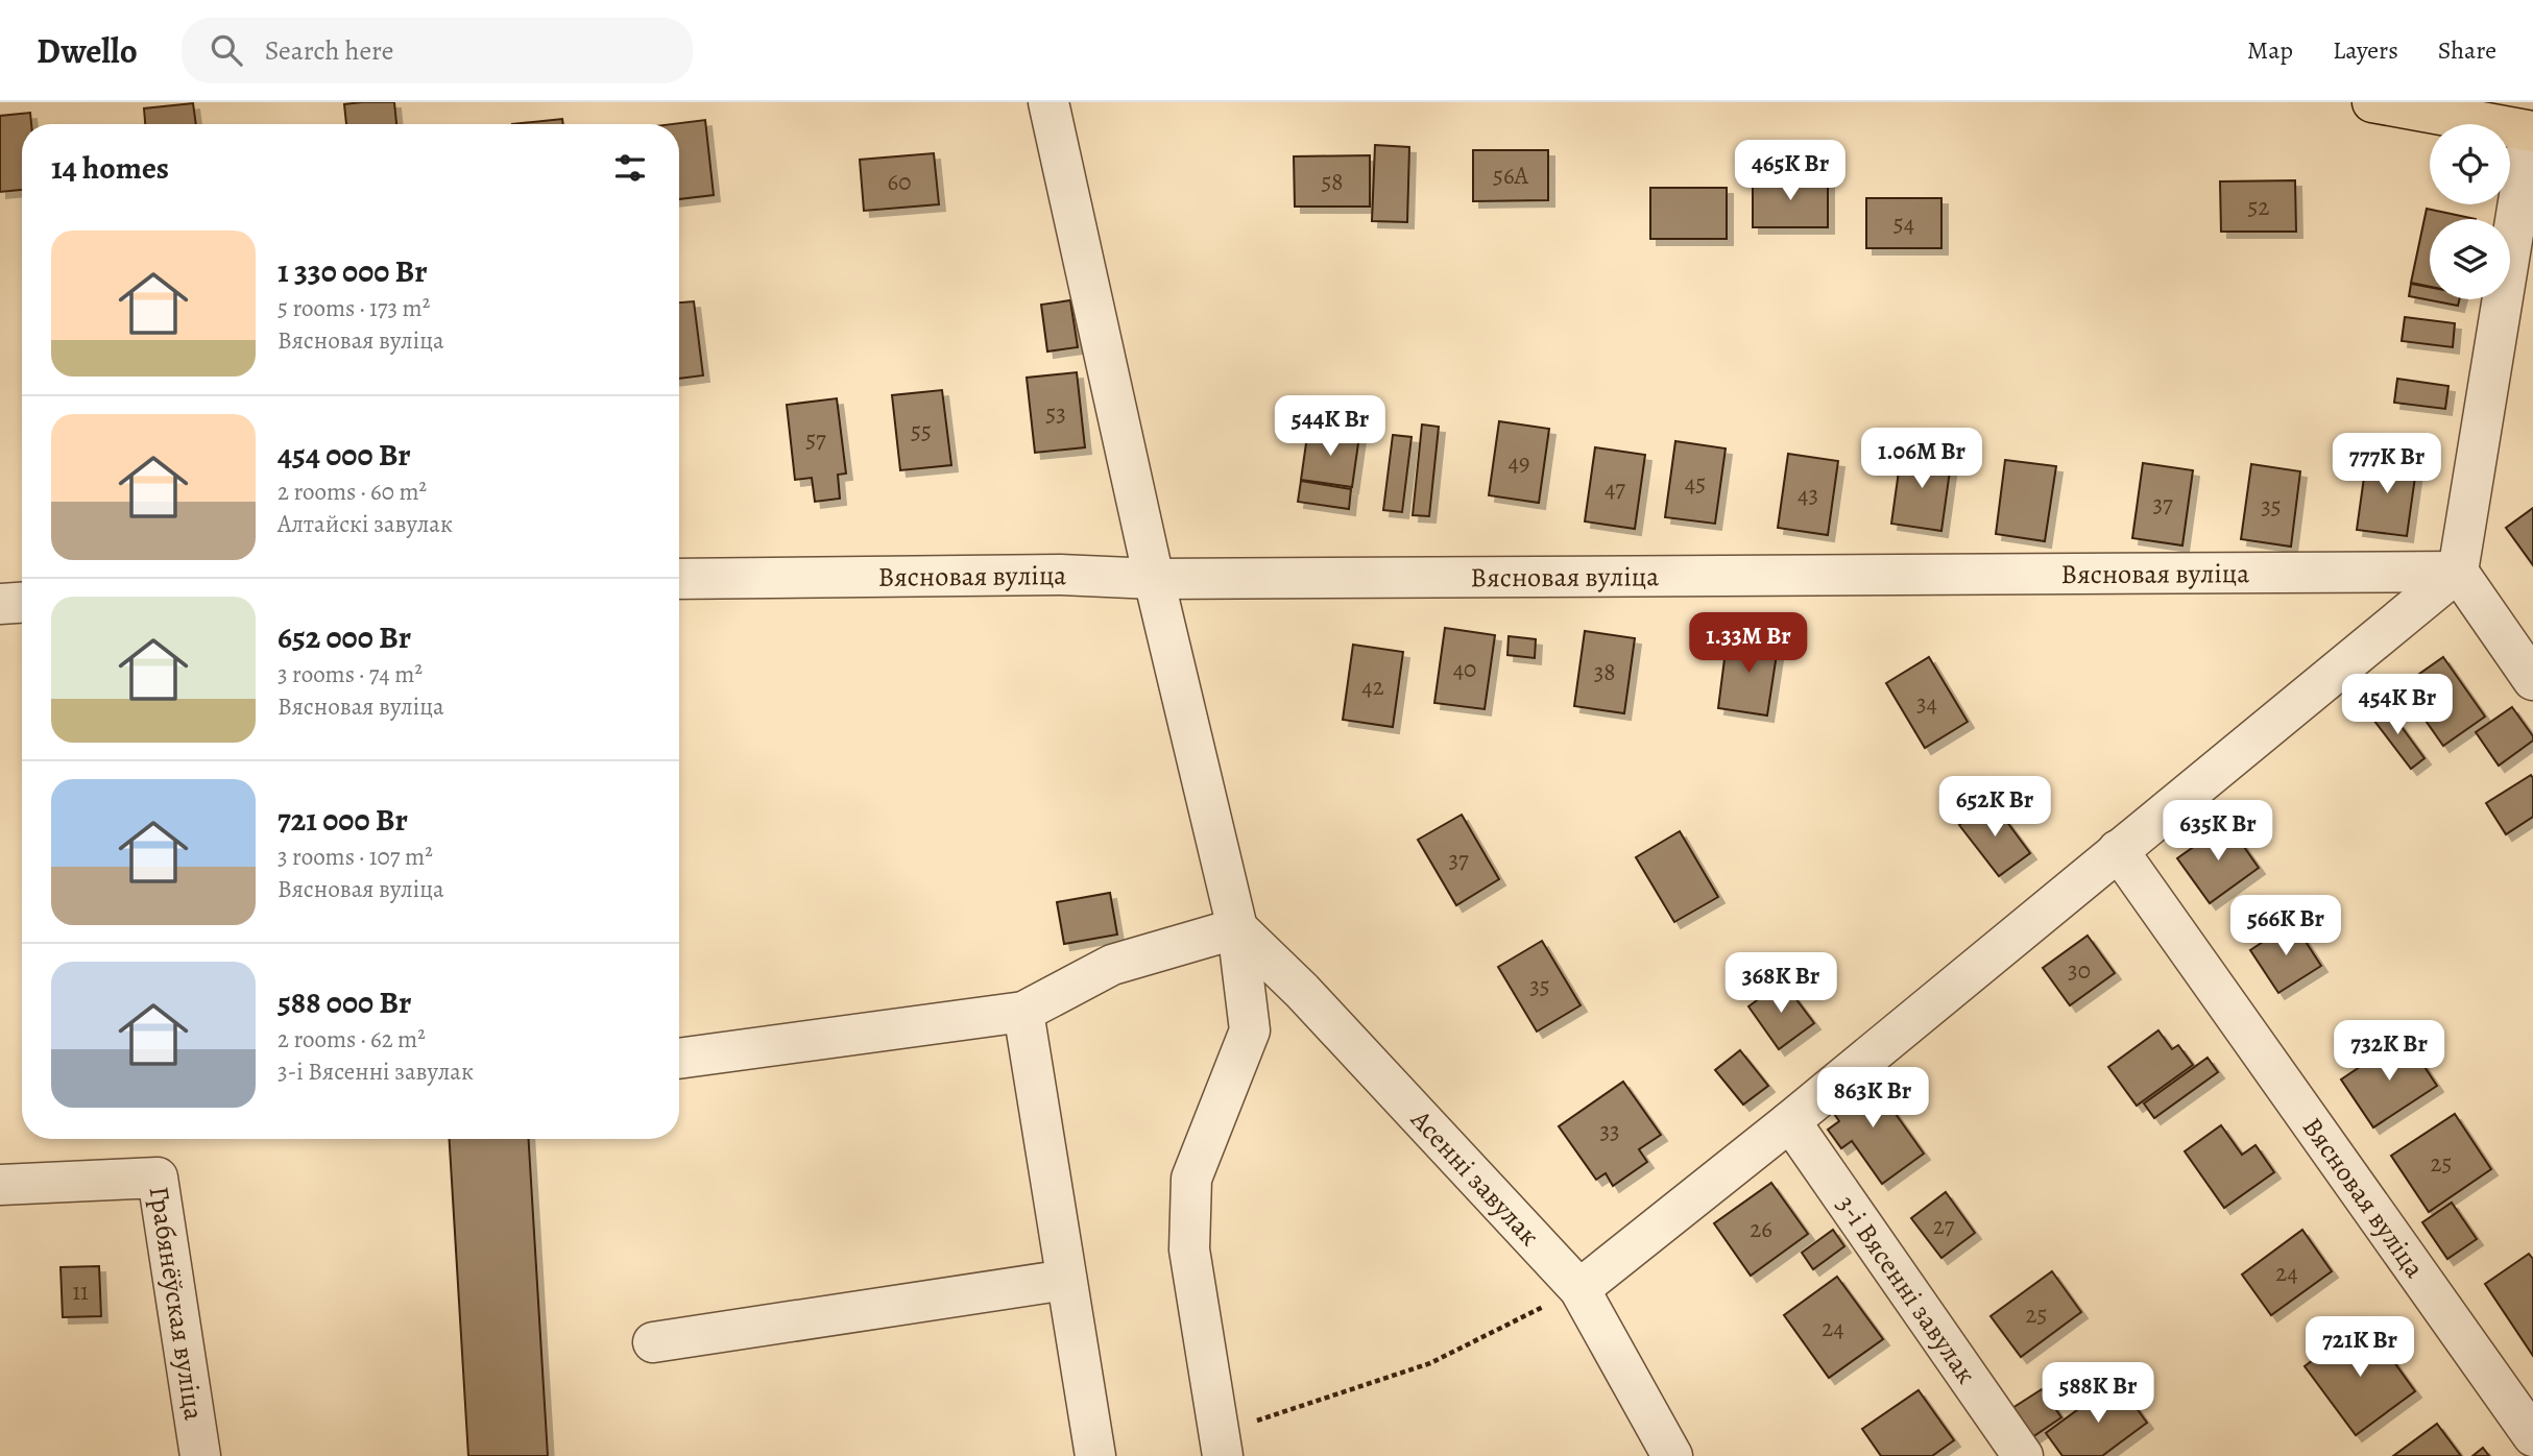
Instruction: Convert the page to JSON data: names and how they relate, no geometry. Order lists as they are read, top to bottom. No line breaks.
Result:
{"streets":{"street":["Вясновая вуліца","Асенні завулак","3-і Вясенні завулак","Грабянёўская вуліца"]},"house_numbers":["56А","60","58","52","54","53","55","57","49","45","47","43","37","35","40","38","42","34","37","30","35","33","25","27","26","24","11","25","24"],"page":{"header":"Dwello","search":"Search here","nav":["Map","Layers","Share"],"heading":"14 homes","price":["465K Br","544K Br","1.06M Br","777K Br","1.33M Br","454K Br","652K Br","635K Br","566K Br","368K Br","732K Br","863K Br","721K Br","588K Br"],"list":[{"name":"1 330 000 Br","note":"5 rooms · 173 m² · Вясновая вуліца"},{"name":"454 000 Br","note":"2 rooms · 60 m² · Алтайскі завулак"},{"name":"652 000 Br","note":"3 rooms · 74 m² · Вясновая вуліца"},{"name":"721 000 Br","note":"3 rooms · 107 m² · Вясновая вуліца"},{"name":"588 000 Br","note":"2 rooms · 62 m² · 3-і Вясенні завулак"}]}}
